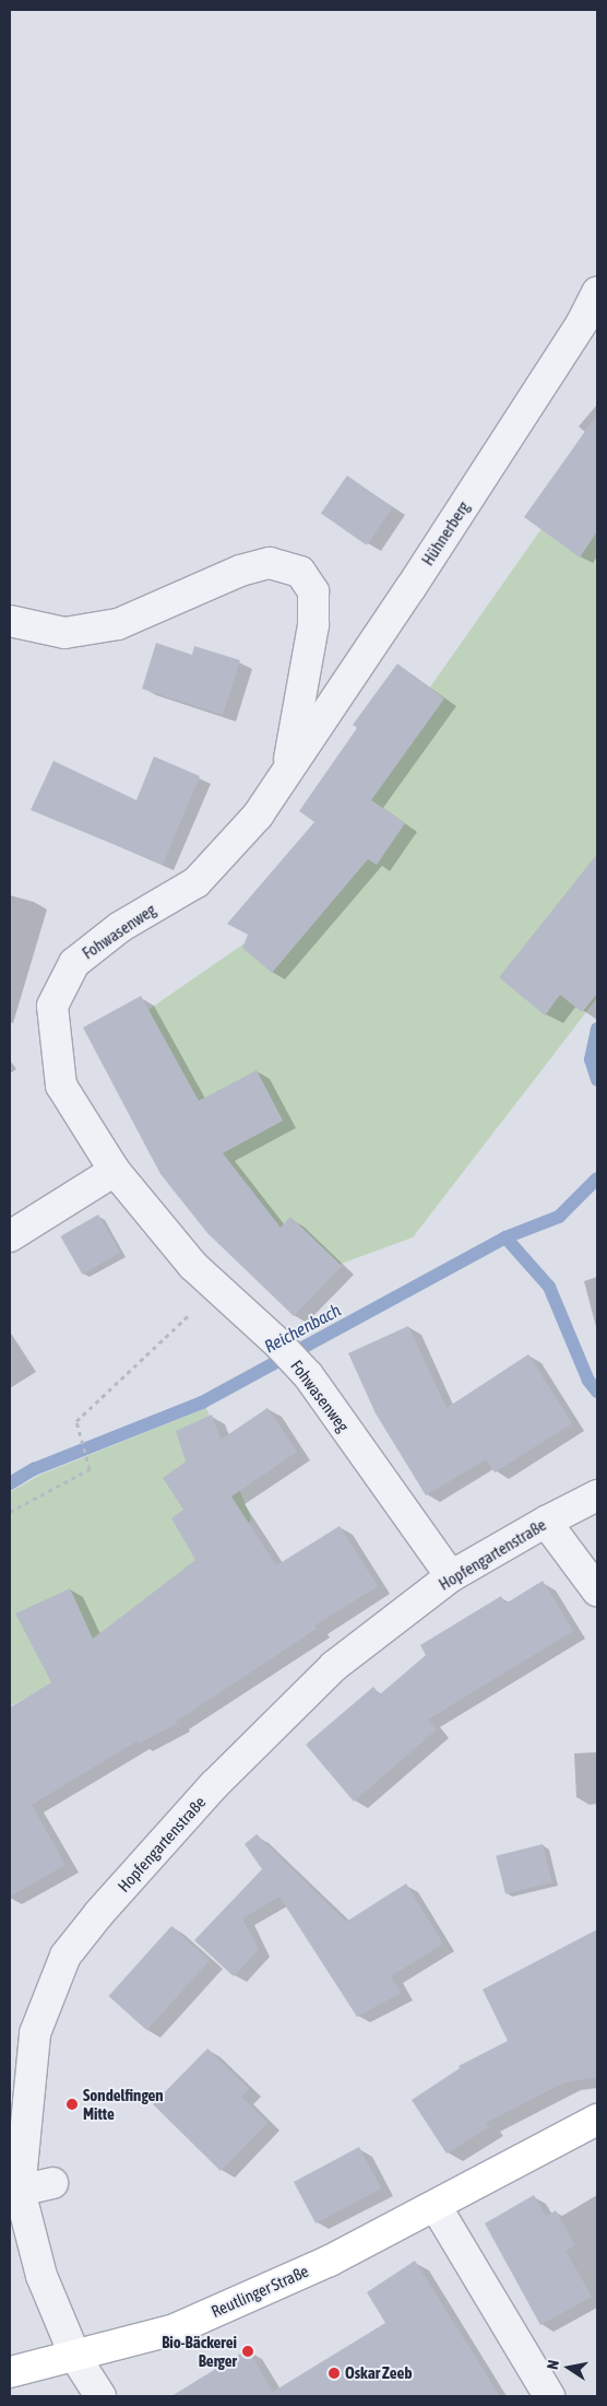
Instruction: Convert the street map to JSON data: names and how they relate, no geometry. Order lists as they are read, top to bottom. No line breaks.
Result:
{"streets":{"main road":["Reutlinger Straße"],"street":["Hühnerberg","Fohwasenweg","Hopfengartenstraße"]},"crossings":[["Hühnerberg","Fohwasenweg"],["Fohwasenweg","Hopfengartenstraße"],["Hopfengartenstraße","Reutlinger Straße"]],"water":["Reichenbach"],"places":["Sondelfingen Mitte","Bio-Bäckerei Berger","Oskar Zeeb"],"north":"left"}
